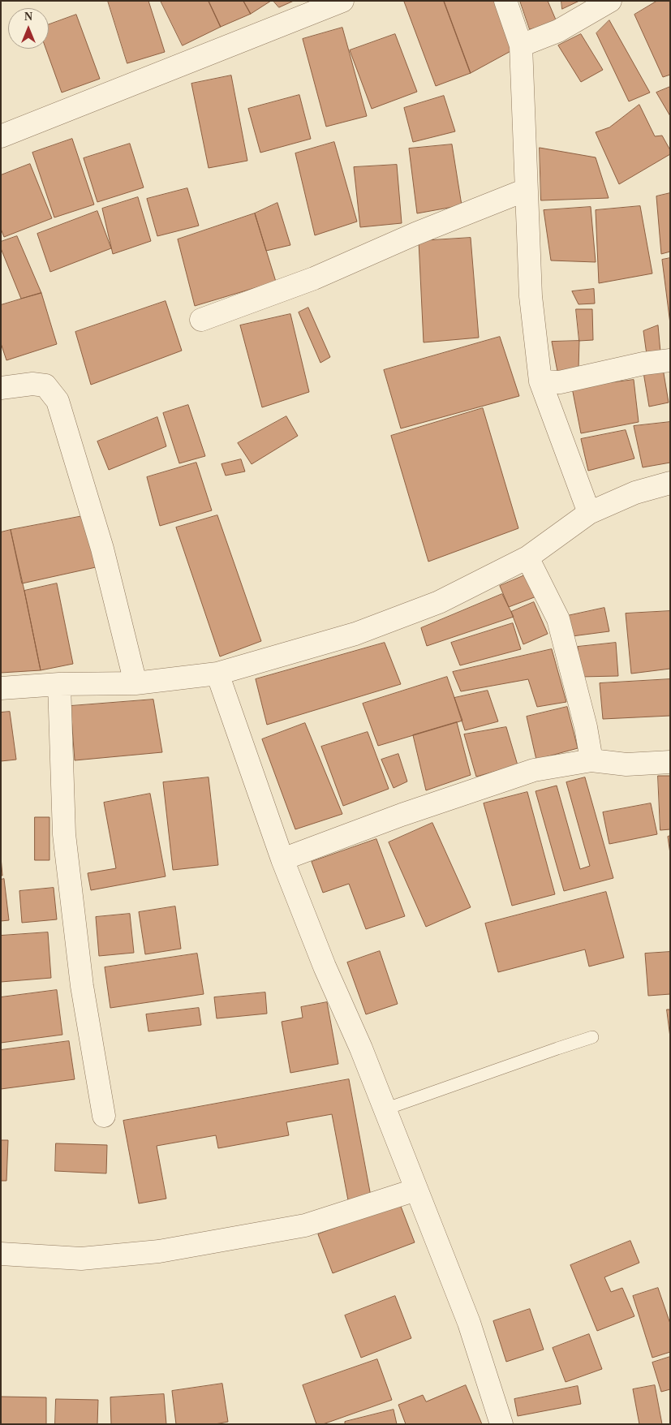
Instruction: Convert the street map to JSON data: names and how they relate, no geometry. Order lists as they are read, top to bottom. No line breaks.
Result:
{"north":"top"}
